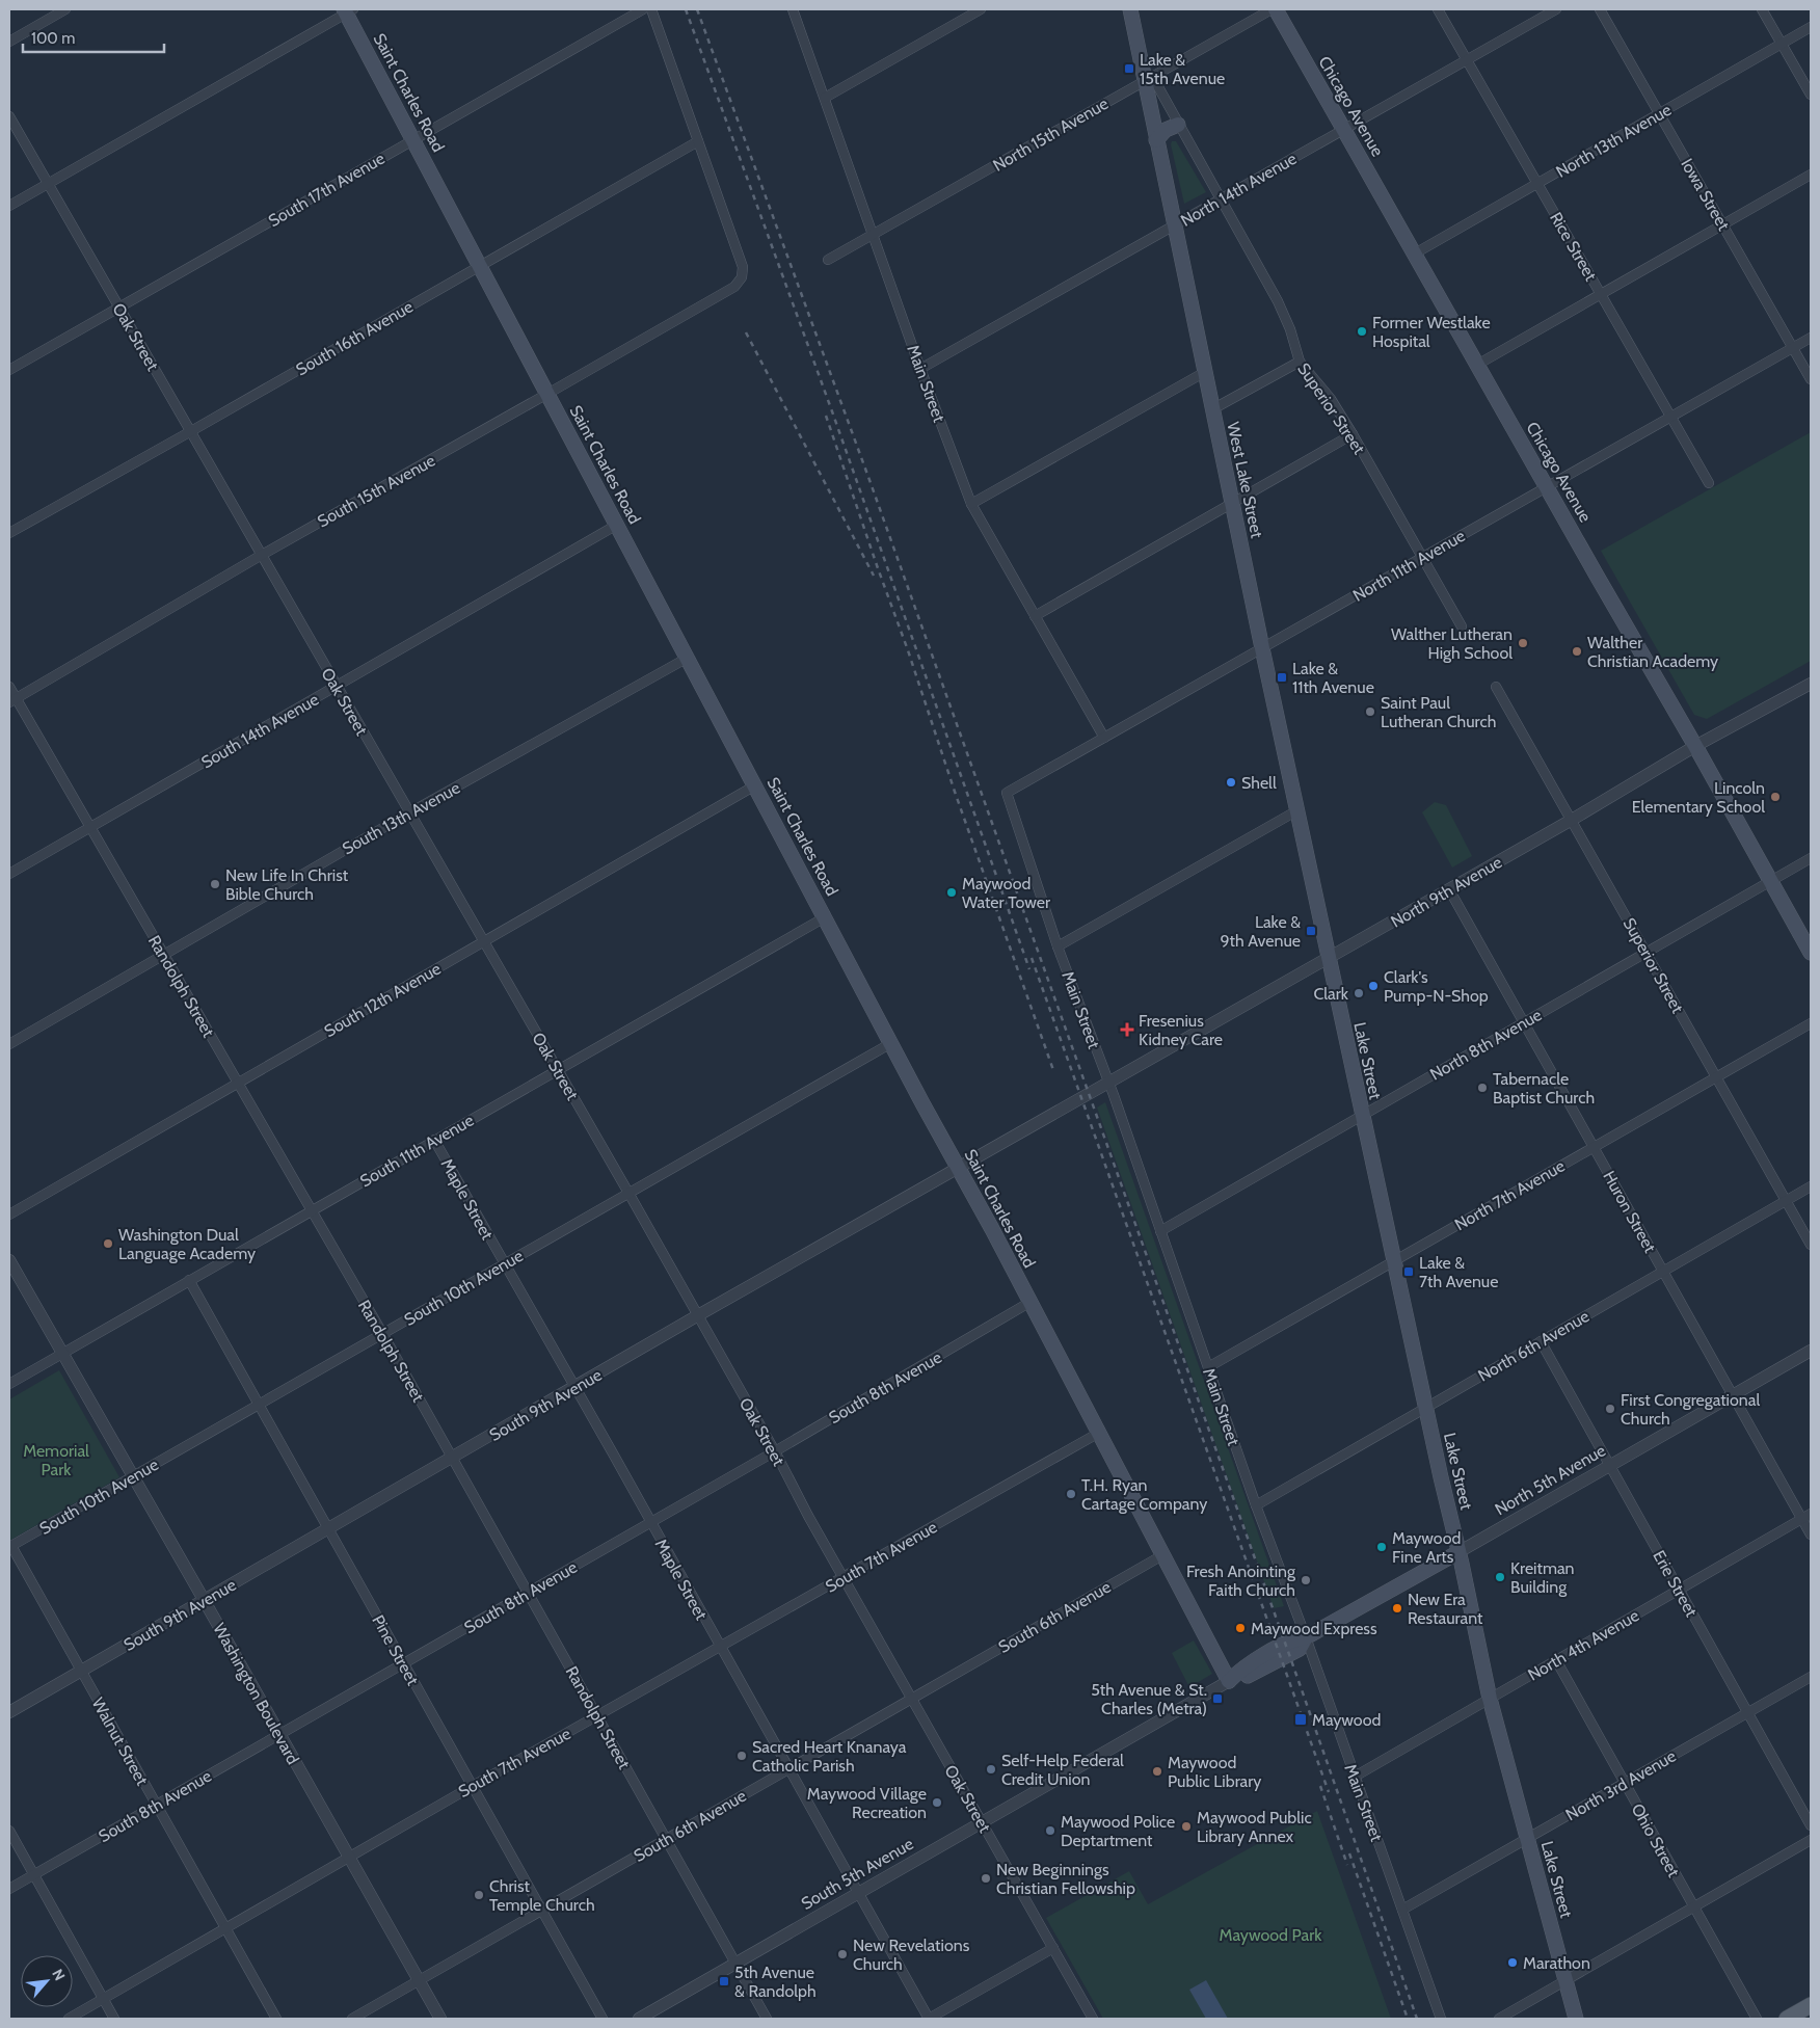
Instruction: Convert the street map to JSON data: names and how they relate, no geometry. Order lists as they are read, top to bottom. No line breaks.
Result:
{"streets":{"main road":["Saint Charles Road","Chicago Avenue","West Lake Street","Lake Street","North 5th Avenue","South 5th Avenue"],"street":["North 15th Avenue","North 13th Avenue","South 17th Avenue","North 14th Avenue","Iowa Street","Rice Street","Oak Street","South 16th Avenue","Main Street","Superior Street","South 15th Avenue","North 11th Avenue","South 14th Avenue","South 13th Avenue","North 9th Avenue","Randolph Street","South 12th Avenue","North 8th Avenue","South 11th Avenue","North 7th Avenue","Maple Street","Huron Street","South 10th Avenue","North 6th Avenue","South 8th Avenue","South 9th Avenue","South 7th Avenue","Erie Street","South 6th Avenue","North 4th Avenue","Pine Street","Washington Boulevard","Walnut Street","North 3rd Avenue","Ohio Street"]},"crossings":[["Saint Charles Road","South 17th Avenue"],["Saint Charles Road","South 16th Avenue"],["Saint Charles Road","South 15th Avenue"],["Saint Charles Road","South 14th Avenue"],["Saint Charles Road","South 13th Avenue"],["Saint Charles Road","South 12th Avenue"],["Saint Charles Road","South 11th Avenue"],["Saint Charles Road","South 10th Avenue"],["Saint Charles Road","South 8th Avenue"],["Saint Charles Road","South 9th Avenue"],["Saint Charles Road","South 7th Avenue"],["Saint Charles Road","South 6th Avenue"],["Saint Charles Road","South 5th Avenue"],["Chicago Avenue","North 13th Avenue"],["Chicago Avenue","North 14th Avenue"],["Chicago Avenue","North 11th Avenue"],["Chicago Avenue","North 9th Avenue"],["Chicago Avenue","North 8th Avenue"],["North 15th Avenue","Main Street"],["North 15th Avenue","Superior Street"],["North 15th Avenue","West Lake Street"],["North 13th Avenue","Iowa Street"],["North 13th Avenue","Rice Street"],["South 17th Avenue","Oak Street"],["North 14th Avenue","Rice Street"],["North 14th Avenue","Main Street"],["North 14th Avenue","Superior Street"],["North 14th Avenue","West Lake Street"],["Iowa Street","North 11th Avenue"],["Rice Street","North 11th Avenue"],["Oak Street","South 16th Avenue"],["Oak Street","South 15th Avenue"],["Oak Street","South 14th Avenue"],["Oak Street","South 13th Avenue"],["Oak Street","South 12th Avenue"],["Oak Street","South 11th Avenue"],["Oak Street","South 10th Avenue"],["Oak Street","South 8th Avenue"],["Oak Street","South 9th Avenue"],["Oak Street","South 7th Avenue"],["Oak Street","South 6th Avenue"],["Oak Street","South 5th Avenue"],["South 16th Avenue","South 15th Avenue"],["Main Street","North 11th Avenue"],["Main Street","North 9th Avenue"],["Main Street","North 8th Avenue"],["Main Street","North 7th Avenue"],["Main Street","North 6th Avenue"],["Main Street","North 5th Avenue"],["Main Street","North 4th Avenue"],["Main Street","North 3rd Avenue"],["Superior Street","West Lake Street"],["Superior Street","North 11th Avenue"],["Superior Street","North 9th Avenue"],["Superior Street","North 8th Avenue"],["Superior Street","North 7th Avenue"],["Superior Street","North 6th Avenue"],["West Lake Street","North 11th Avenue"],["West Lake Street","North 9th Avenue"],["West Lake Street","Lake Street"],["South 15th Avenue","Randolph Street"],["South 14th Avenue","Randolph Street"],["South 13th Avenue","Randolph Street"],["North 9th Avenue","Lake Street"],["North 9th Avenue","Huron Street"],["North 9th Avenue","South 9th Avenue"],["Randolph Street","South 12th Avenue"],["Randolph Street","South 11th Avenue"],["Randolph Street","South 10th Avenue"],["Randolph Street","South 8th Avenue"],["Randolph Street","South 9th Avenue"],["Randolph Street","South 7th Avenue"],["Randolph Street","South 6th Avenue"],["Randolph Street","South 5th Avenue"],["North 8th Avenue","Lake Street"],["North 8th Avenue","Huron Street"],["Lake Street","North 7th Avenue"],["Lake Street","North 6th Avenue"],["Lake Street","North 5th Avenue"],["Lake Street","North 4th Avenue"],["Lake Street","North 3rd Avenue"],["South 11th Avenue","Maple Street"],["South 11th Avenue","Pine Street"],["South 11th Avenue","Washington Boulevard"],["North 7th Avenue","Huron Street"],["Maple Street","South 10th Avenue"],["Maple Street","South 8th Avenue"],["Maple Street","South 9th Avenue"],["Maple Street","South 7th Avenue"],["Maple Street","South 6th Avenue"],["Maple Street","South 5th Avenue"],["Huron Street","North 6th Avenue"],["Huron Street","North 5th Avenue"],["Huron Street","North 4th Avenue"],["South 10th Avenue","Pine Street"],["South 10th Avenue","Washington Boulevard"],["South 10th Avenue","Walnut Street"],["North 6th Avenue","Erie Street"],["South 8th Avenue","Pine Street"],["South 8th Avenue","Washington Boulevard"],["South 8th Avenue","Walnut Street"],["South 9th Avenue","Pine Street"],["South 9th Avenue","Washington Boulevard"],["South 9th Avenue","Walnut Street"],["North 5th Avenue","Erie Street"],["North 5th Avenue","South 5th Avenue"],["South 7th Avenue","Pine Street"],["South 7th Avenue","Washington Boulevard"],["South 7th Avenue","Walnut Street"],["Erie Street","North 4th Avenue"],["Erie Street","North 3rd Avenue"],["South 6th Avenue","Pine Street"],["South 6th Avenue","Washington Boulevard"],["North 4th Avenue","Ohio Street"],["North 3rd Avenue","Ohio Street"]],"parks":["Memorial Park","Maywood Park"],"places":{"transit":["Lake & 15th Avenue","Lake & 11th Avenue","Lake & 9th Avenue","Lake & 7th Avenue","5th Avenue & St. Charles (Metra)","Maywood","5th Avenue & Randolph"],"other":["Former Westlake Hospital","Walther Lutheran High School","Walther Christian Academy","Saint Paul Lutheran Church","Shell","Lincoln Elementary School","New Life In Christ Bible Church","Maywood Water Tower","Clark's Pump-N-Shop","Clark","Tabernacle Baptist Church","Washington Dual Language Academy","First Congregational Church","T.H. Ryan Cartage Company","Maywood Fine Arts","Kreitman Building","Fresh Anointing Faith Church","New Era Restaurant","Maywood Express","Sacred Heart Knanaya Catholic Parish","Self-Help Federal Credit Union","Maywood Public Library","Maywood Village Recreation","Maywood Public Library Annex","Maywood Police Deptartment","New Beginnings Christian Fellowship","Christ Temple Church","New Revelations Church","Marathon"],"health":["Fresenius Kidney Care"]},"scale_bar":"100 m","north":"top right"}
